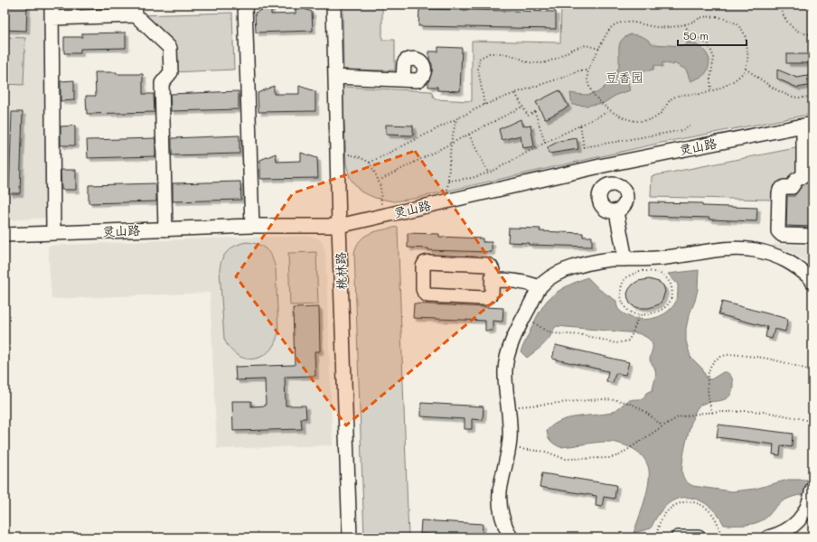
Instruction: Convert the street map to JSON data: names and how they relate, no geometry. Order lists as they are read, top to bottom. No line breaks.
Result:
{"streets":{"street":["灵山路","桃林路"]},"crossings":[["灵山路","桃林路"]],"parks":["豆香园"],"scale_bar":"50 m"}
